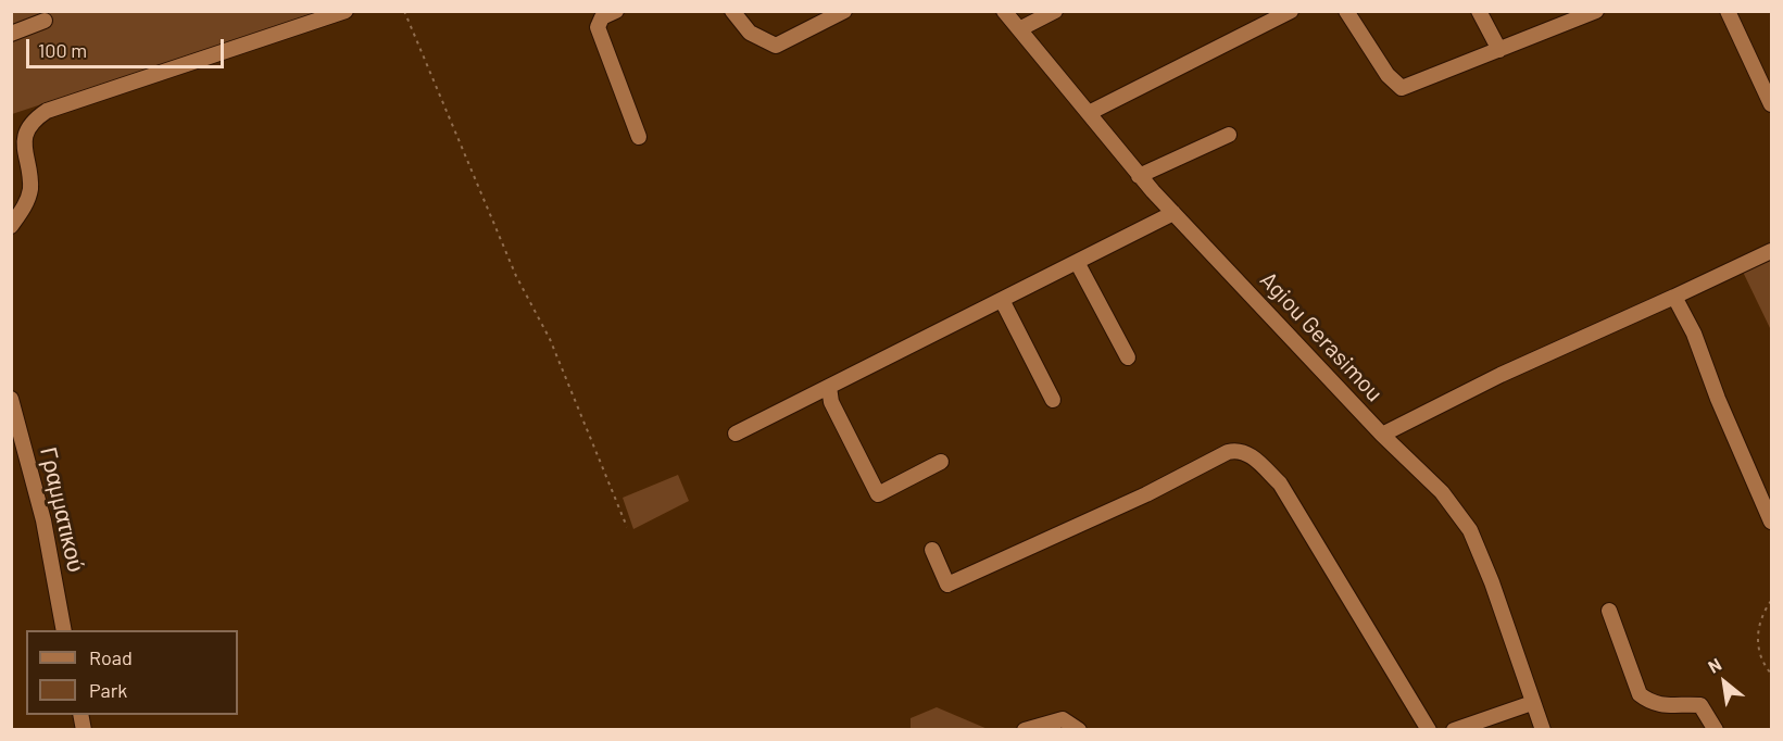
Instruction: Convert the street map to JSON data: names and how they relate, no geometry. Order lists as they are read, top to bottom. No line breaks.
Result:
{"streets":{"street":["Agiou Gerasimou","Γραμματικού"]},"legend":["Road","Park"],"scale_bar":"100 m","north":"top left"}
